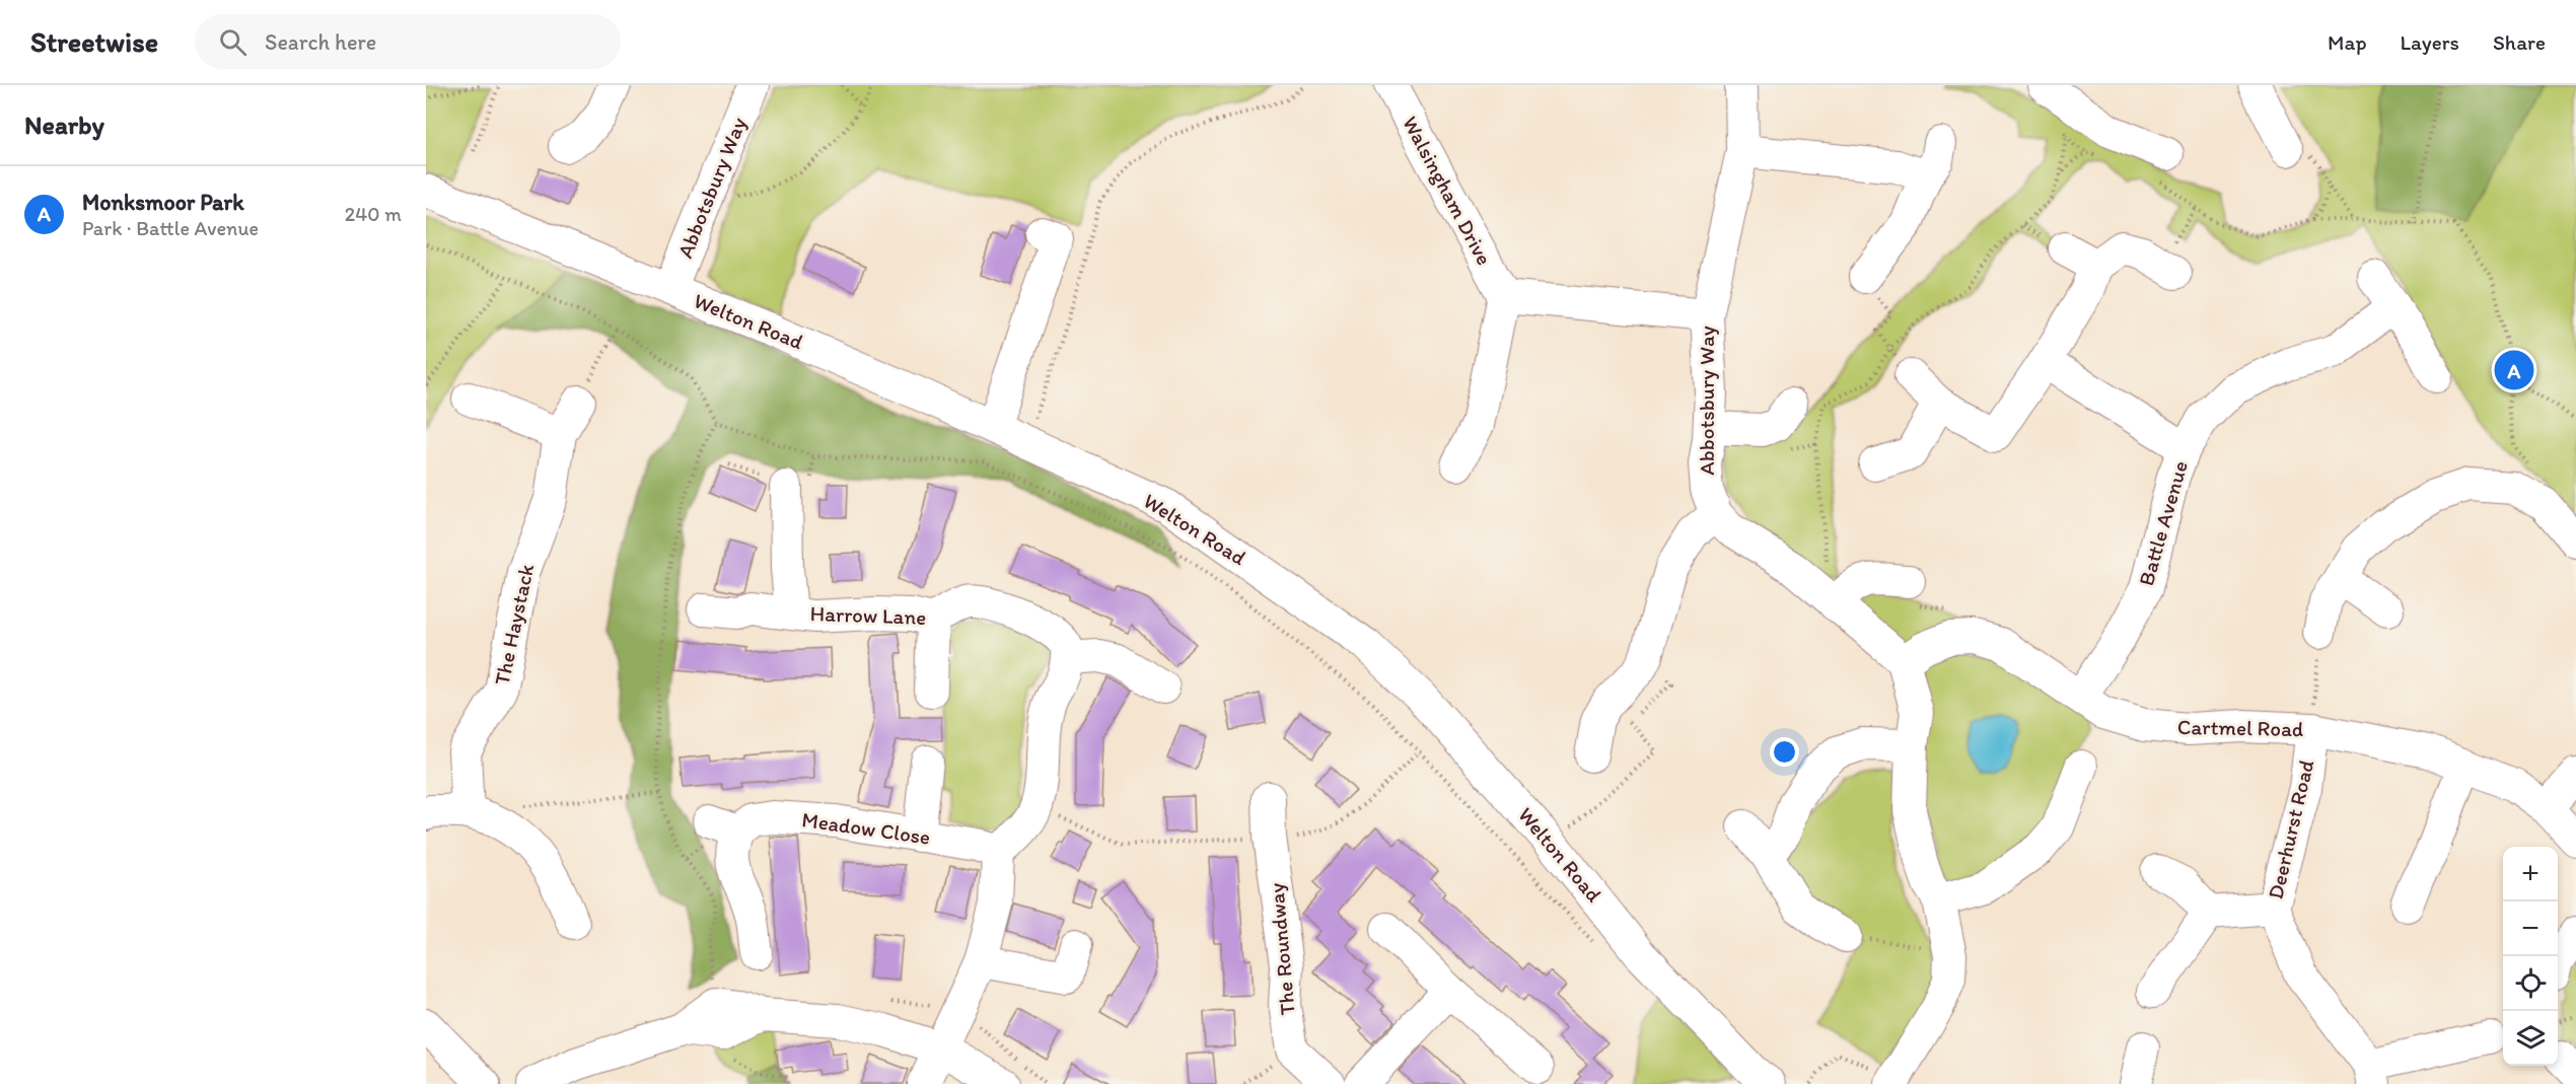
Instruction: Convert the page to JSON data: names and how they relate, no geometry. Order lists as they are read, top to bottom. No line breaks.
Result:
{"streets":{"street":["Abbotsbury Way","Walsingham Drive","Welton Road","Battle Avenue","Harrow Lane","The Haystack","Cartmel Road","Meadow Close","Deerhurst Road","The Roundway"]},"crossings":[["Abbotsbury Way","Welton Road"],["Abbotsbury Way","Cartmel Road"],["Battle Avenue","Cartmel Road"],["Cartmel Road","Deerhurst Road"]],"page":{"header":"Streetwise","search":"Search here","nav":["Map","Layers","Share"],"heading":"Nearby","list":[{"mark":"A","name":"Monksmoor Park","note":"Park · Battle Avenue","value":"240 m"}],"pins":"A","map_buttons":["+","−"]}}
